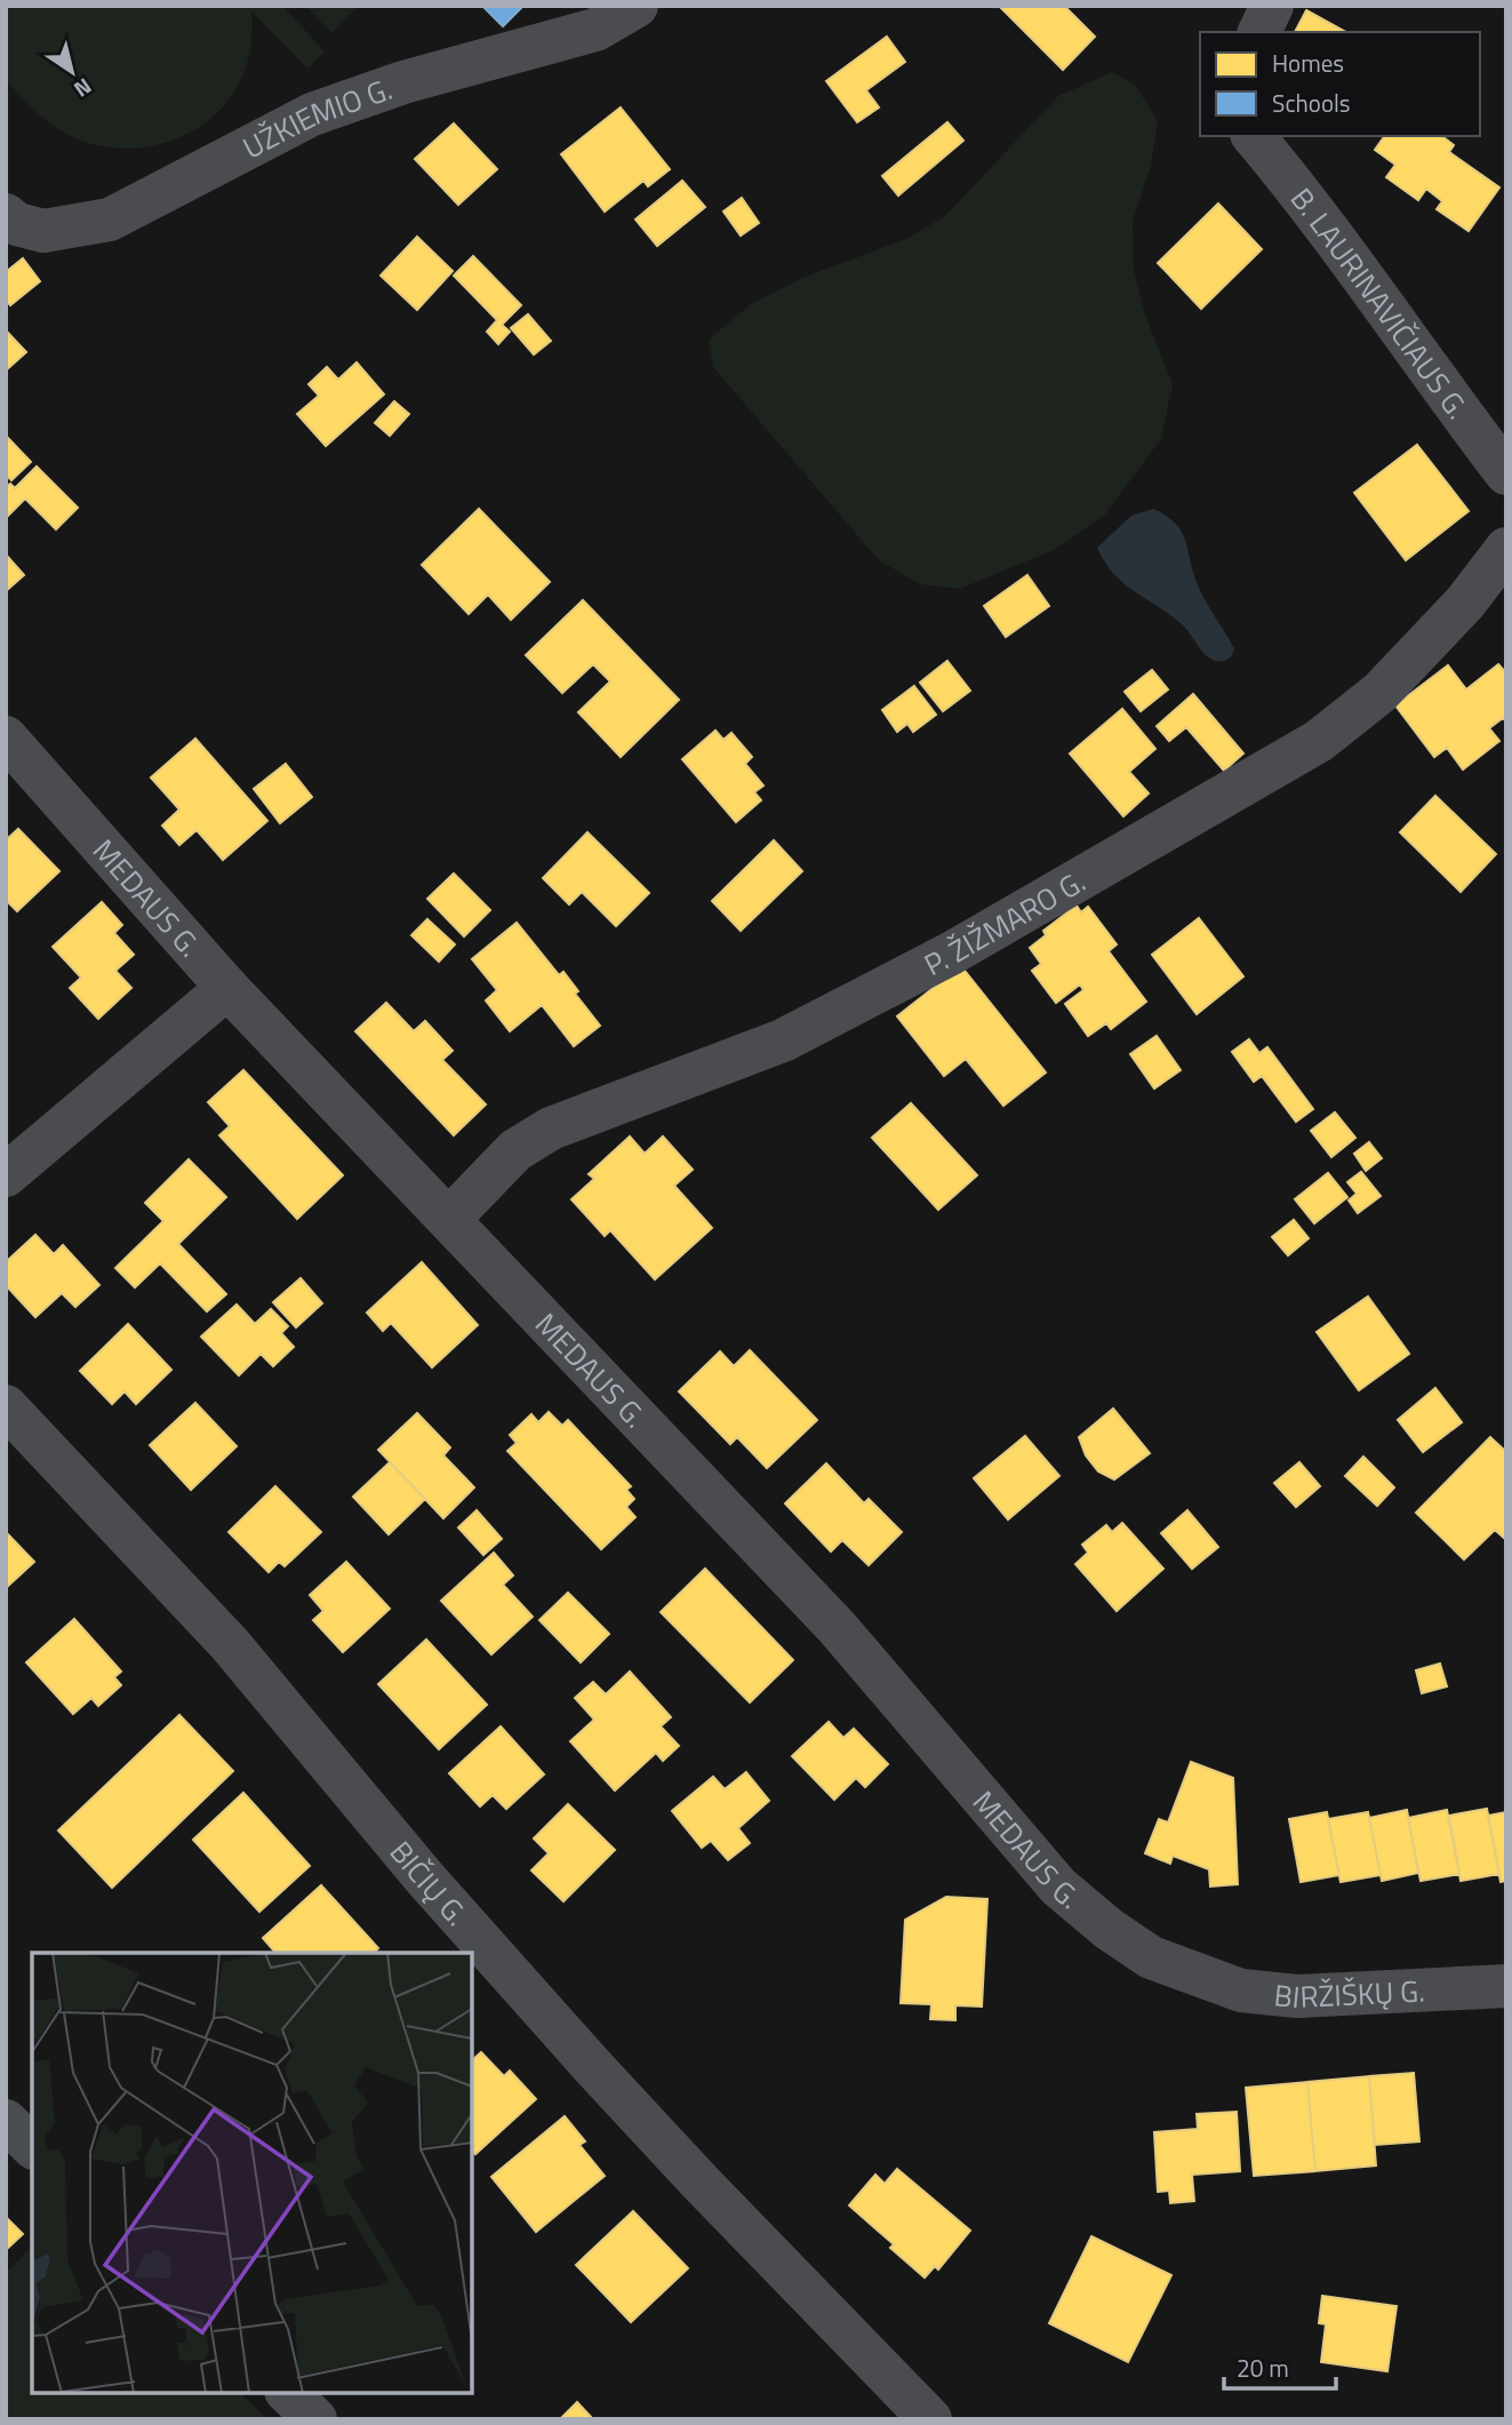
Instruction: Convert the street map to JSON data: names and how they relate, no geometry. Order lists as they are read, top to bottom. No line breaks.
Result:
{"streets":{"street":["UŽKIEMIO G.","B. LAURINAVIČIAUS G.","MEDAUS G.","P. ŽIŽMARO G.","BIČIŲ G.","BIRŽIŠKŲ G."]},"crossings":[["MEDAUS G.","P. ŽIŽMARO G."],["MEDAUS G.","BIRŽIŠKŲ G."]],"legend":["Homes","Schools"],"scale_bar":"20 m","north":"bottom right"}
